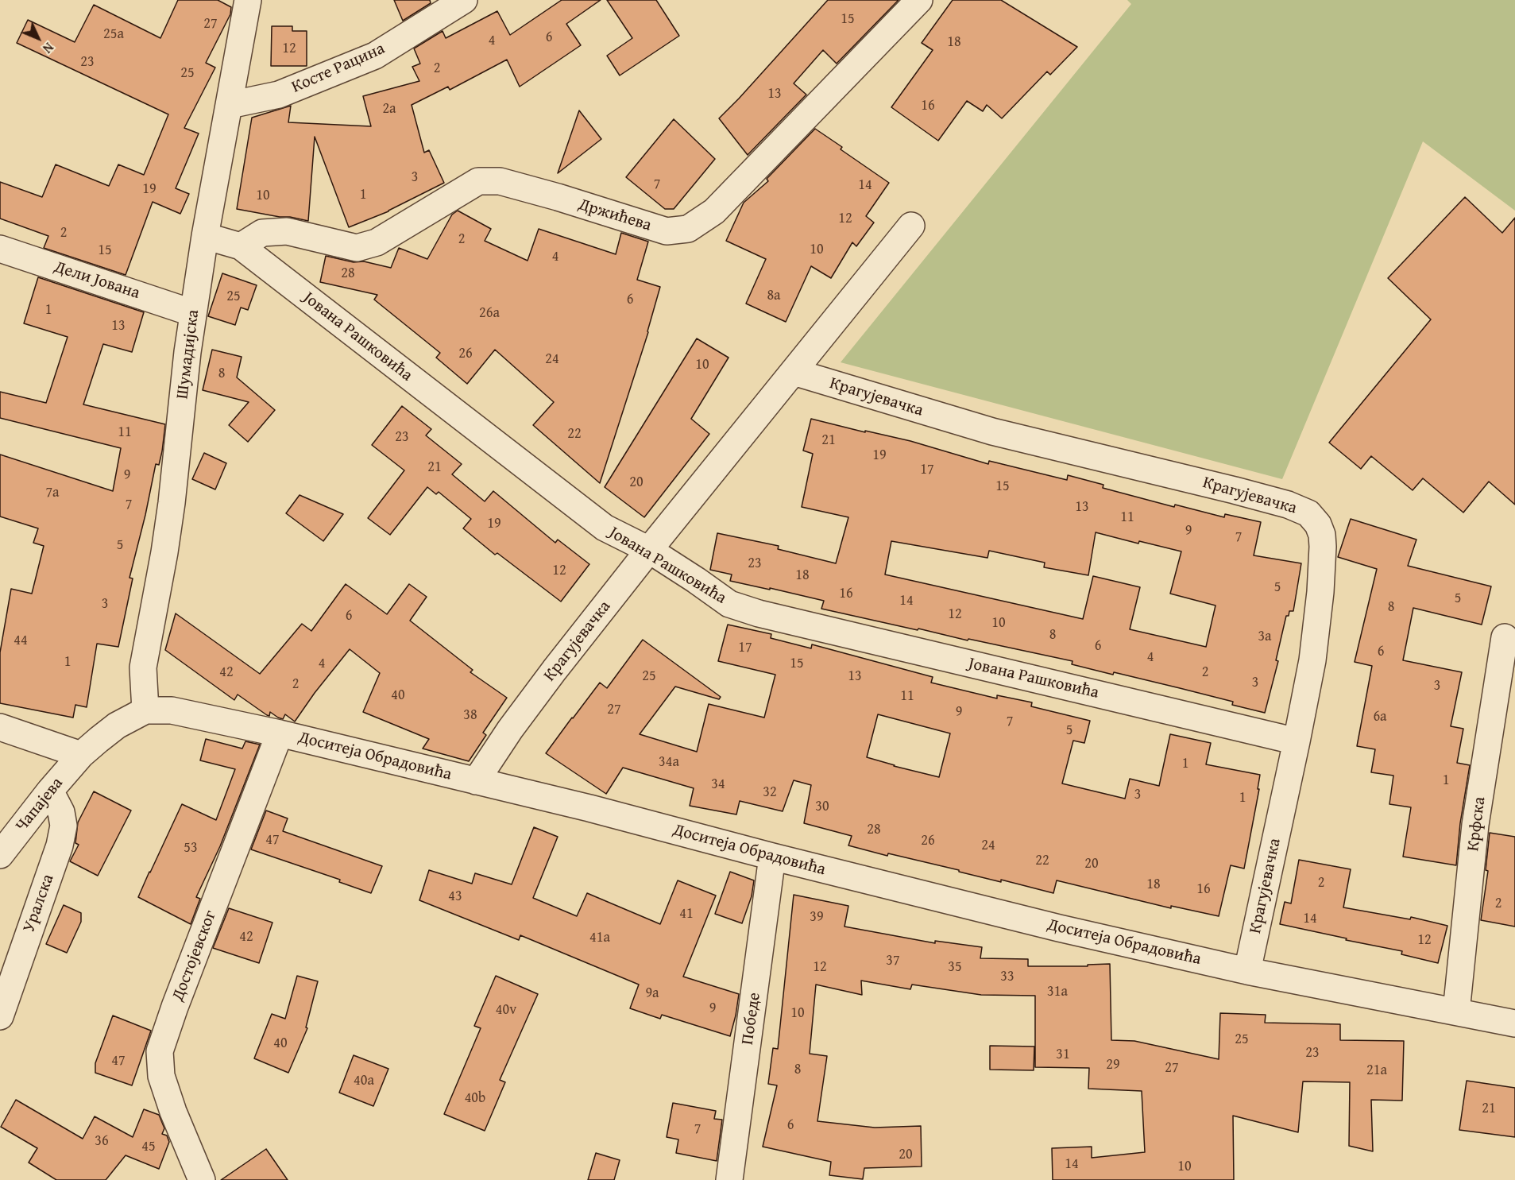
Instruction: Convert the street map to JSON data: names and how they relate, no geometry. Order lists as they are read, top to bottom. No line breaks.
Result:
{"streets":{"street":["Косте Рацина","Држићева","Дели Јована","Јована Рашковића","Шумадијска","Крагујевачка","Доситеја Обрадовића","Чапајева","Крфска","Уралска","Достојевског","Победе"]},"crossings":[["Косте Рацина","Шумадијска"],["Држићева","Јована Рашковића"],["Дели Јована","Шумадијска"],["Јована Рашковића","Шумадијска"],["Јована Рашковића","Крагујевачка"],["Шумадијска","Доситеја Обрадовића"],["Крагујевачка","Доситеја Обрадовића"],["Доситеја Обрадовића","Чапајева"],["Доситеја Обрадовића","Крфска"],["Доситеја Обрадовића","Достојевског"],["Доситеја Обрадовића","Победе"],["Чапајева","Уралска"]],"house_numbers":["15","27","25a","6","4","18","12","23","2","25","13","16","2a","3","7","14","19","1","10","12","2","2","10","15","4","28","8a","25","6","1","26a","13","26","24","10","8","11","22","23","21","19","21","17","9","20","15","7a","7","13","11","19","9","7","5","23","12","18","5","16","5","14","3","8","12","6","10","8","3a","44","6","17","6","4","1","4","15","42","2","25","13","3","2","3","40","11","27","9","38","6a","7","5","34a","1","1","34","32","3","1","30","28","47","26","24","53","22","20","2","18","16","43","2","41","39","14","42","41a","12","37","12","35","33","31a","9a","9","40v","10","25","40","23","31","47","29","27","8","21a","40a","40b","21","6","7","36","45","20","14","10"],"north":"bottom right"}
